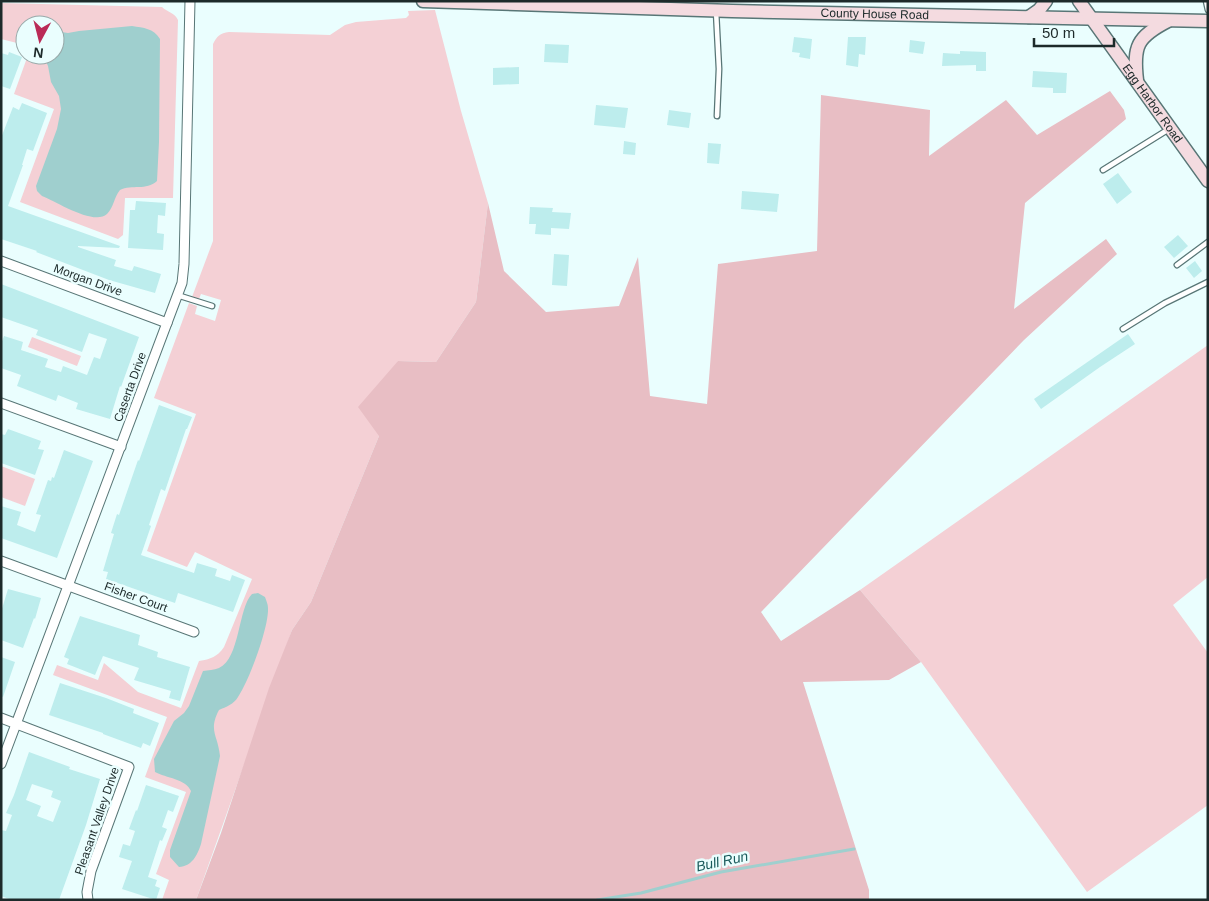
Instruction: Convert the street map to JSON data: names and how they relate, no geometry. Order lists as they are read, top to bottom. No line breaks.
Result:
{"streets":{"street":["County House Road","Egg Harbor Road","Morgan Drive","Caserta Drive","Fisher Court","Pleasant Valley Drive"]},"crossings":[["County House Road","Egg Harbor Road"],["Morgan Drive","Caserta Drive"],["Caserta Drive","Fisher Court"],["Caserta Drive","Pleasant Valley Drive"]],"water":["Bull Run"],"scale_bar":"50 m","north":"bottom"}
